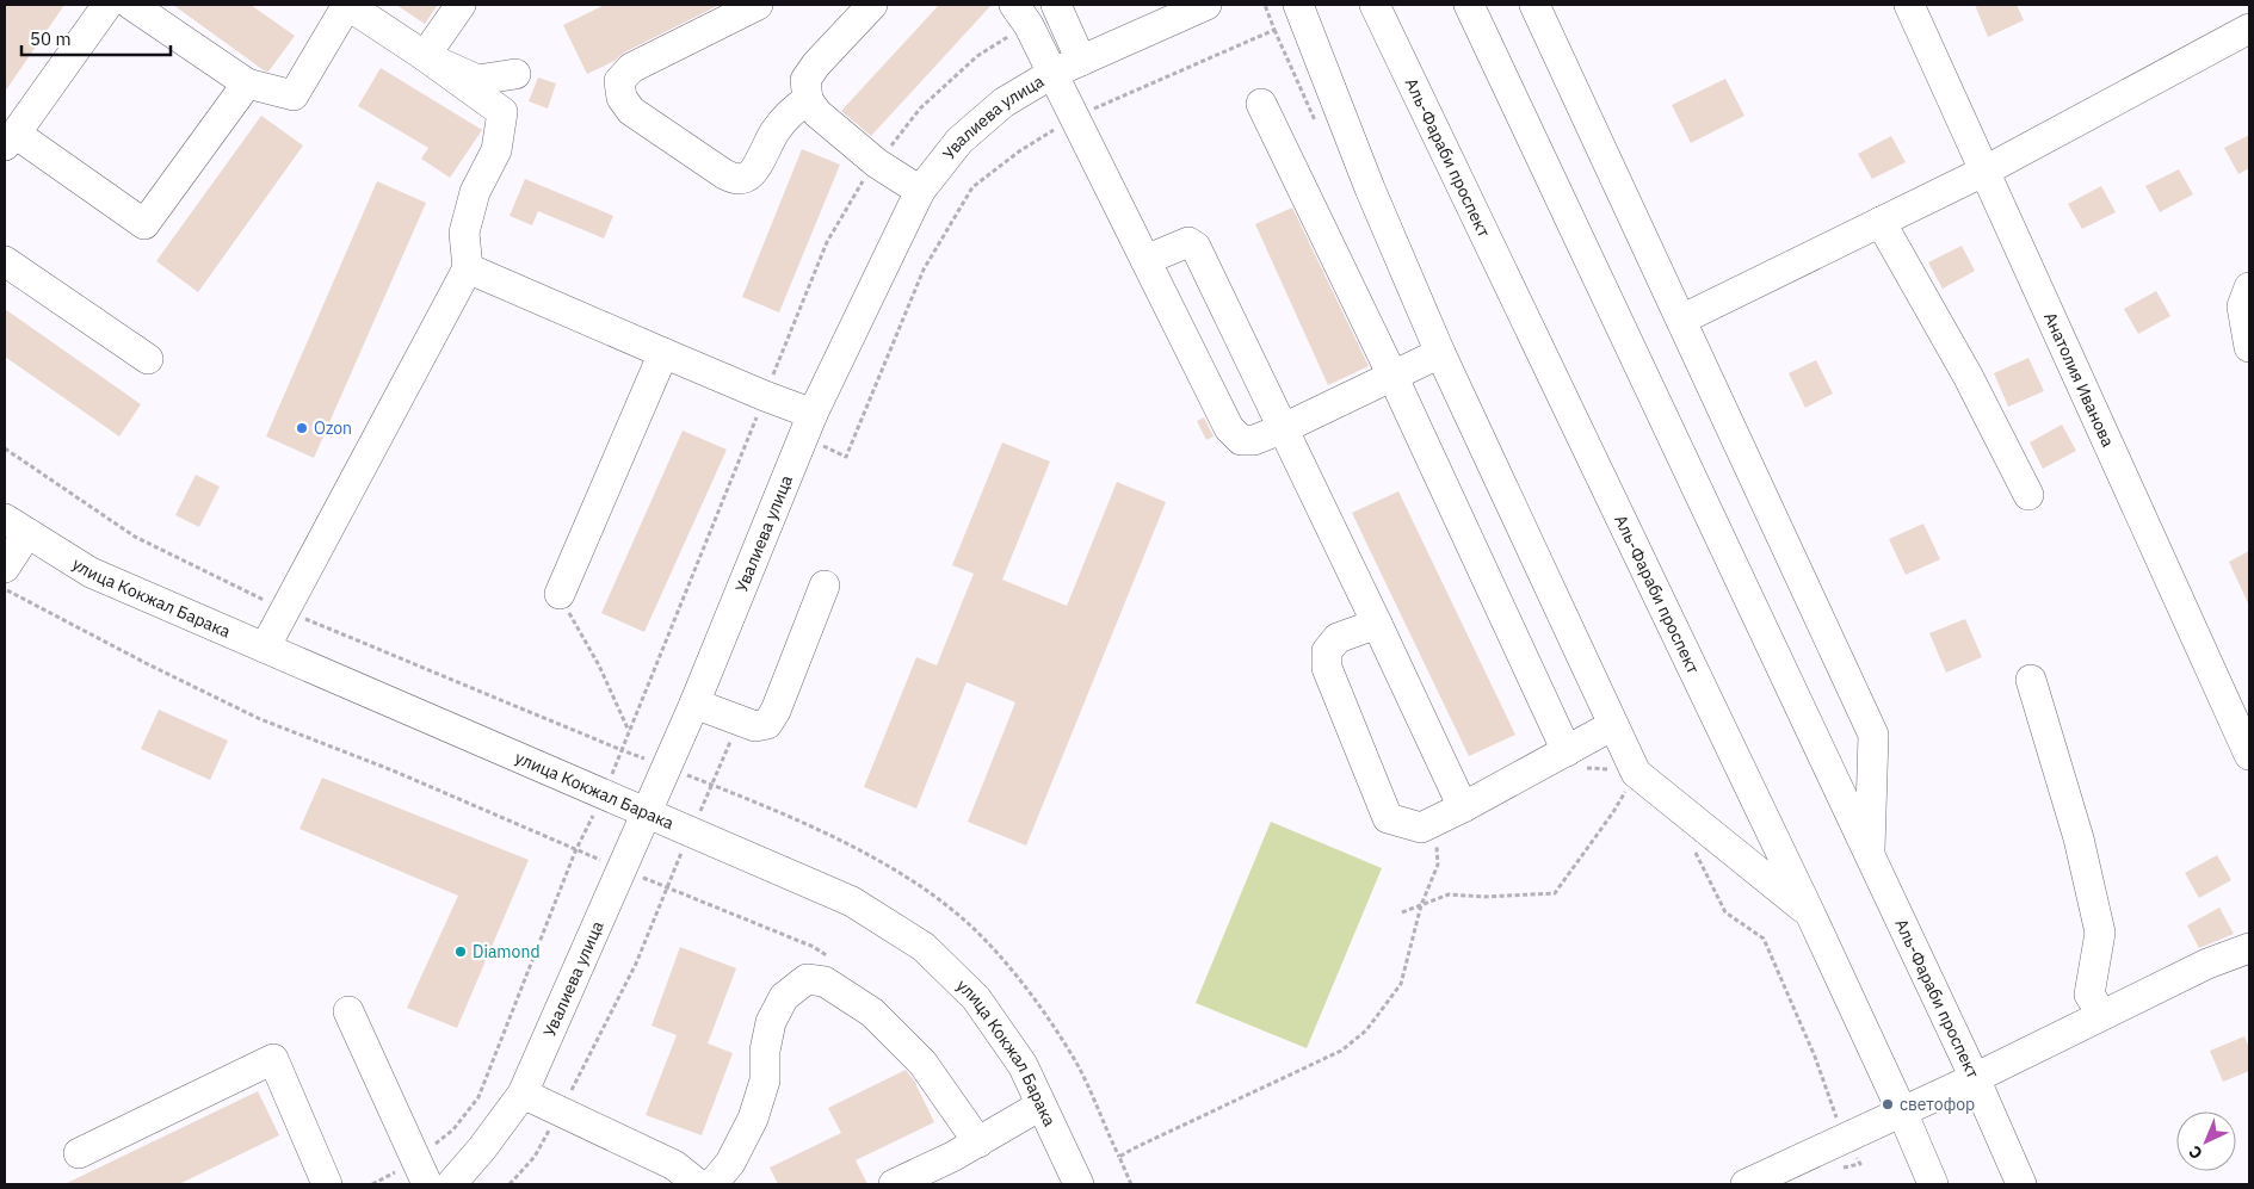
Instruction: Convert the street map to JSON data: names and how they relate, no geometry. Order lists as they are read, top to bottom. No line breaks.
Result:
{"streets":{"street":["Увалиева улица","Аль-Фараби проспект","Анатолия Иванова","улица Кокжал Барака"]},"crossings":[["Увалиева улица","улица Кокжал Барака"]],"places":["Ozon","Diamond","светофор"],"scale_bar":"50 m","north":"bottom left"}
